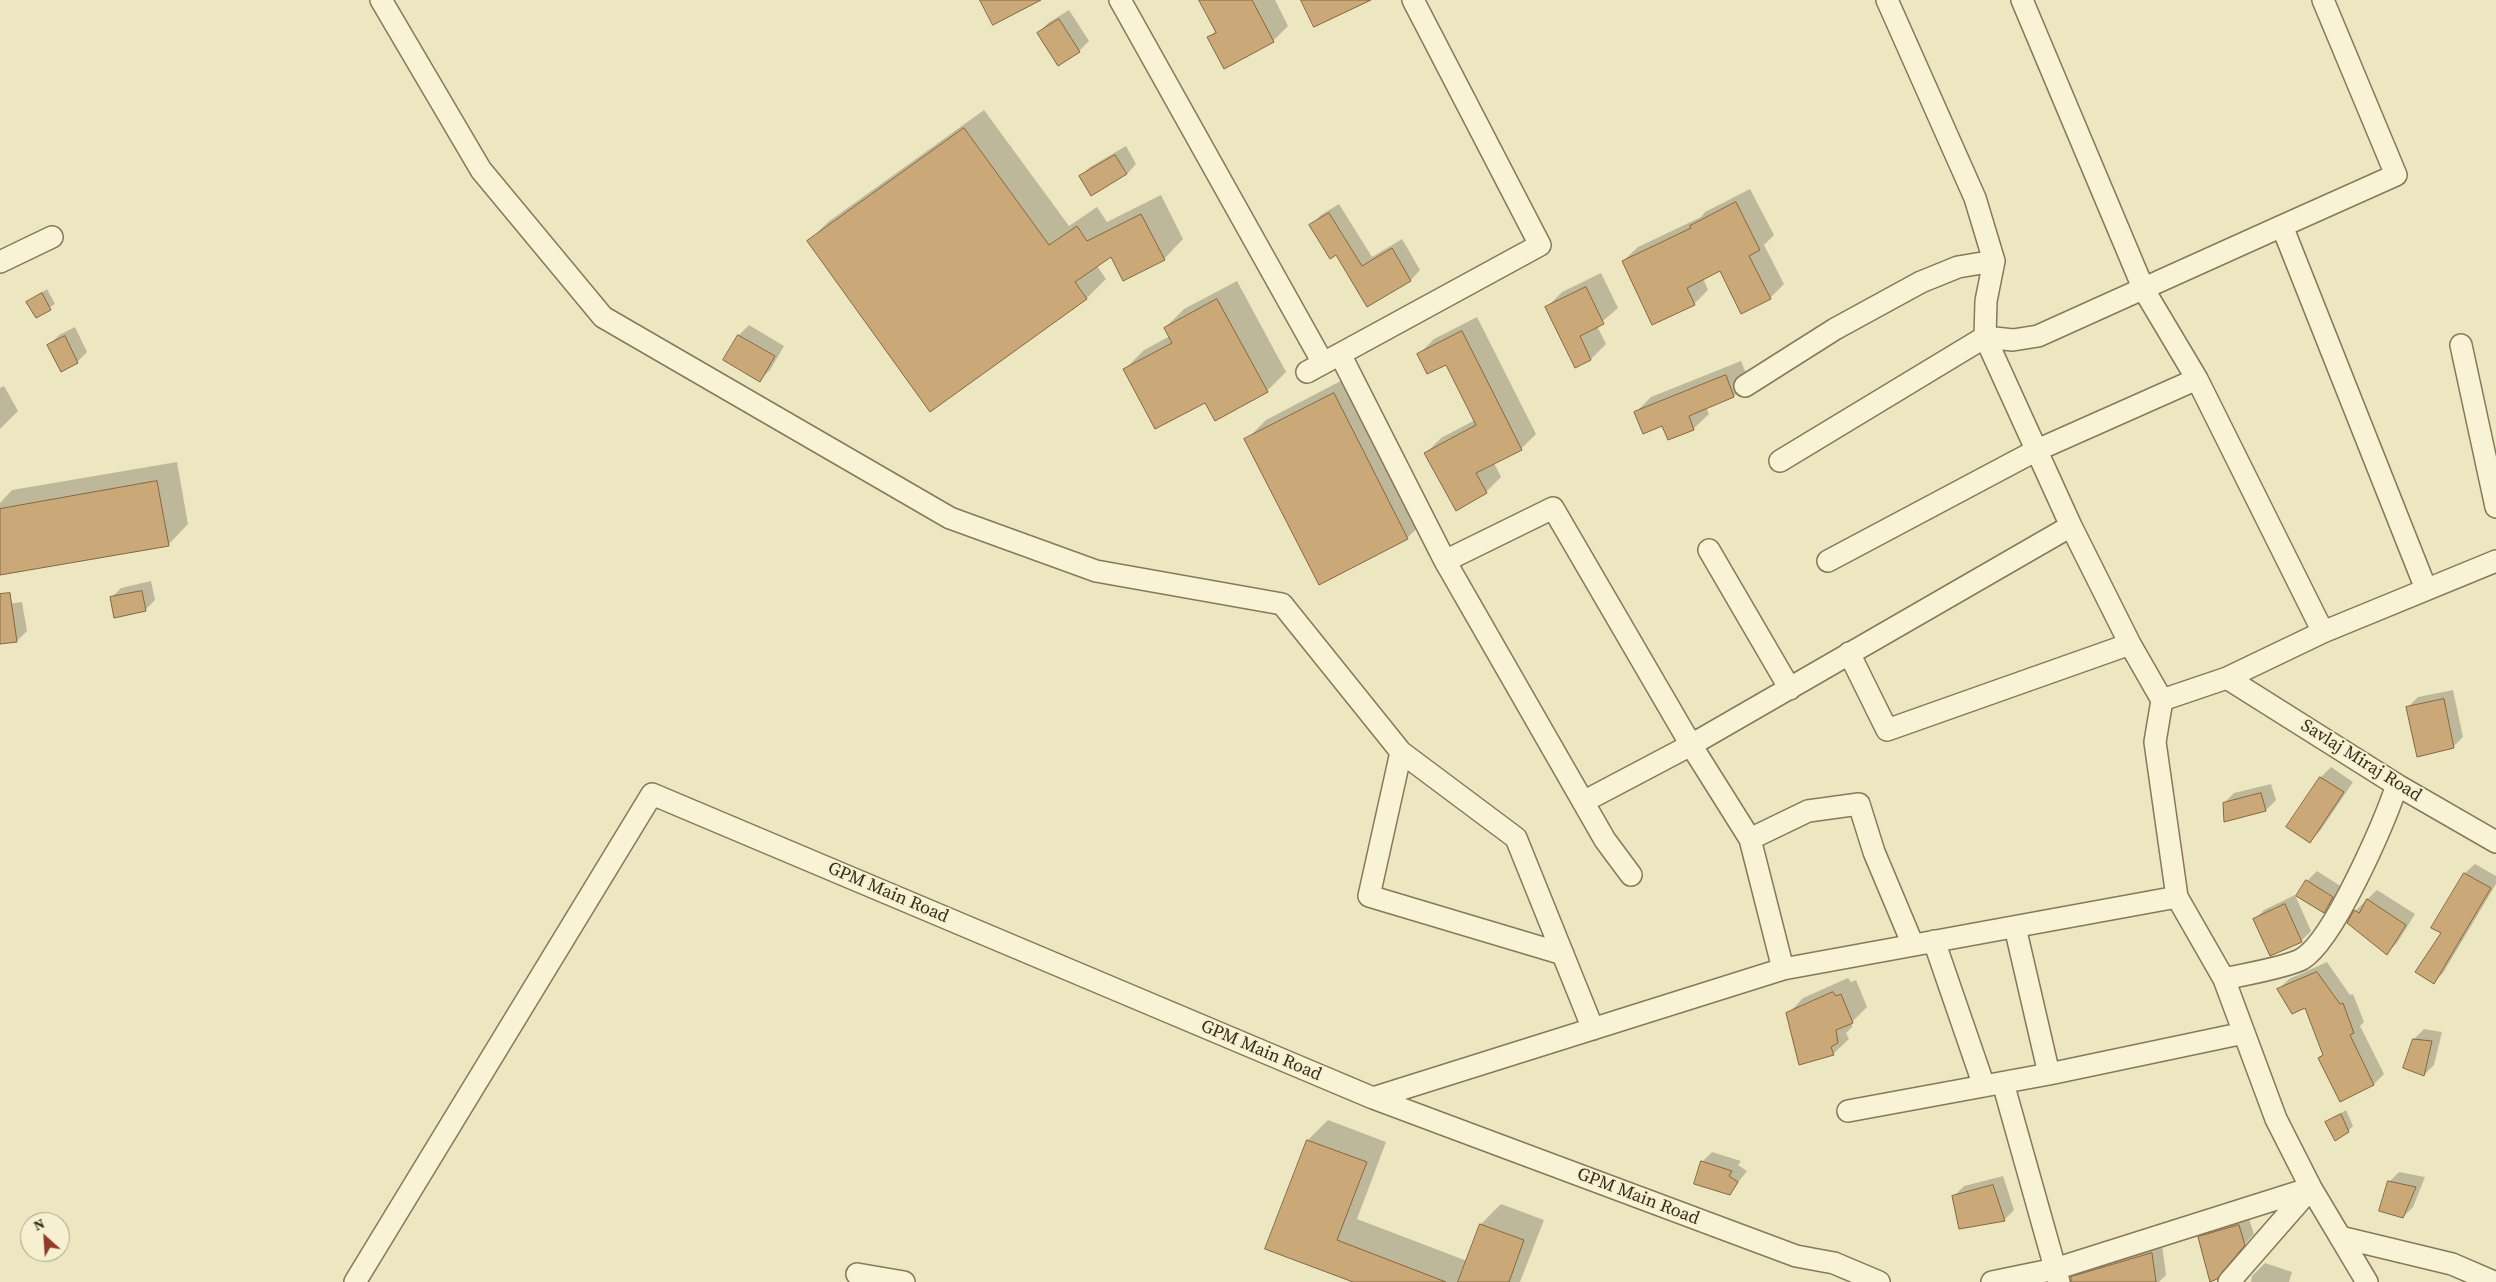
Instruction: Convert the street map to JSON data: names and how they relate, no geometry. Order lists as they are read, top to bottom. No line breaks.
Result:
{"streets":{"street":["Savlaj Miraj Road","GPM Main Road"]},"north":"top left"}
